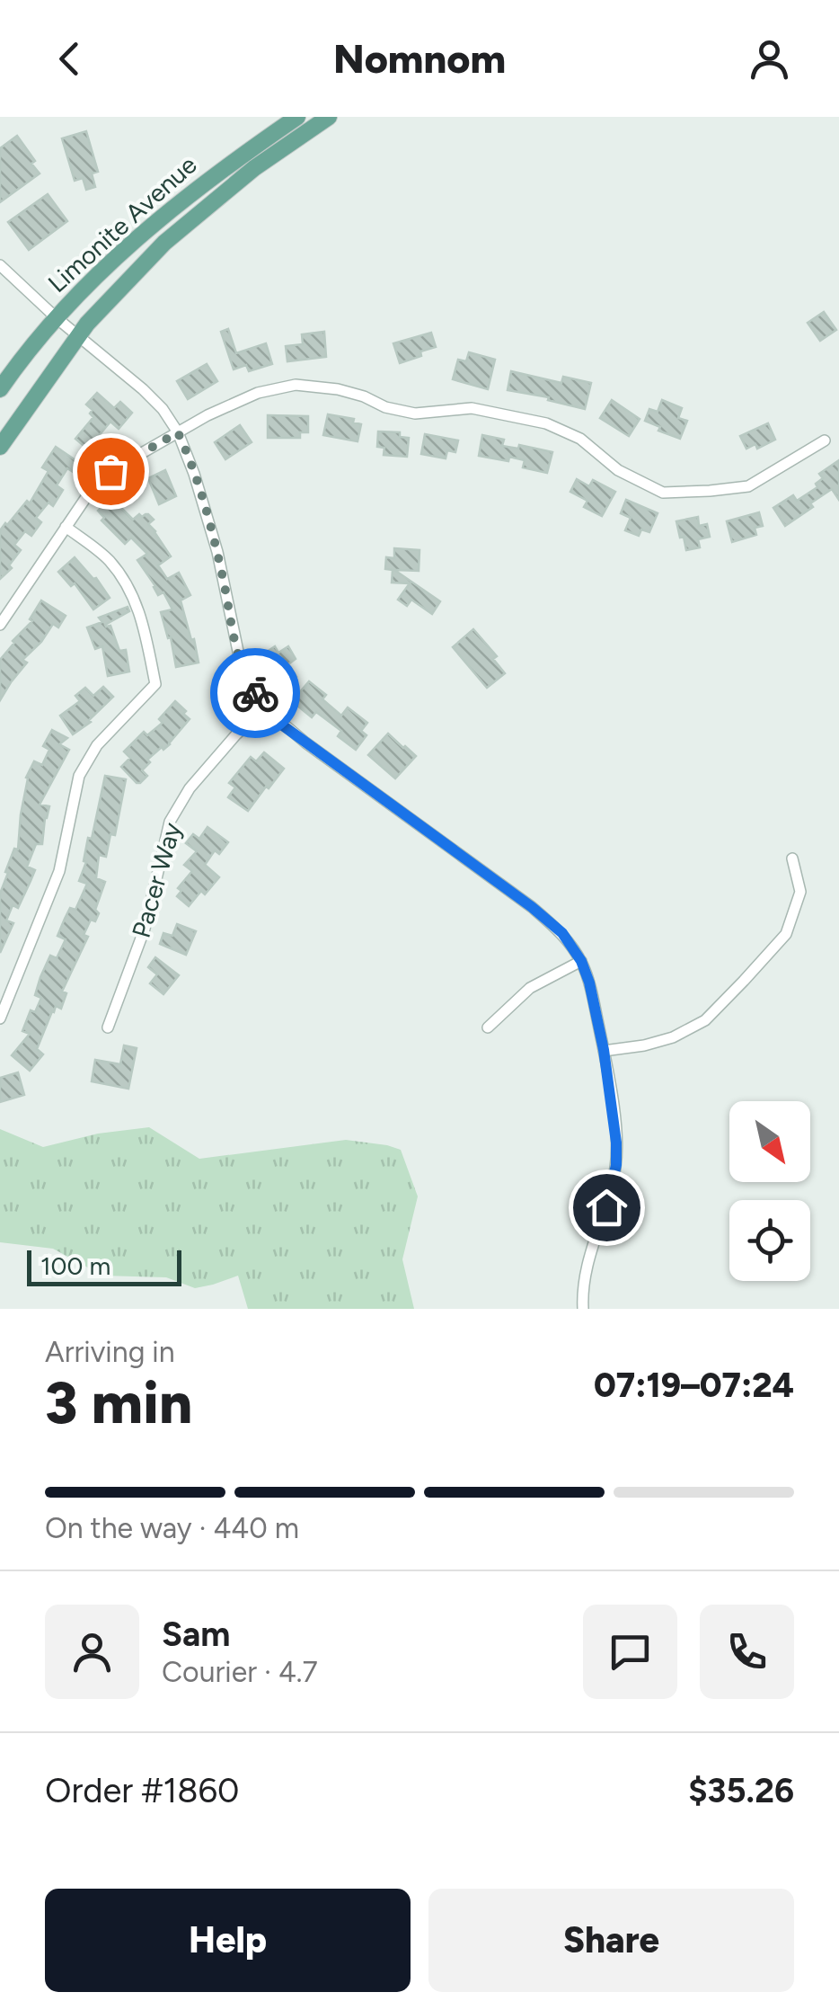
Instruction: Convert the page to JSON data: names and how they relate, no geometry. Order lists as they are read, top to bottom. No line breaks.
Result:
{"streets":{"main road":["Limonite Avenue"],"street":["Pacer Way"]},"scale_bar":"100 m","north":"bottom right","page":{"header":"Nomnom","scale":"100 m","heading":["3 min","Arriving in","07:19–07:24"],"panel":["Sam","Courier · 4.7","Order #1860","$35.26"],"bar":"On the way · 440 m","buttons":["Help","Share"]}}
